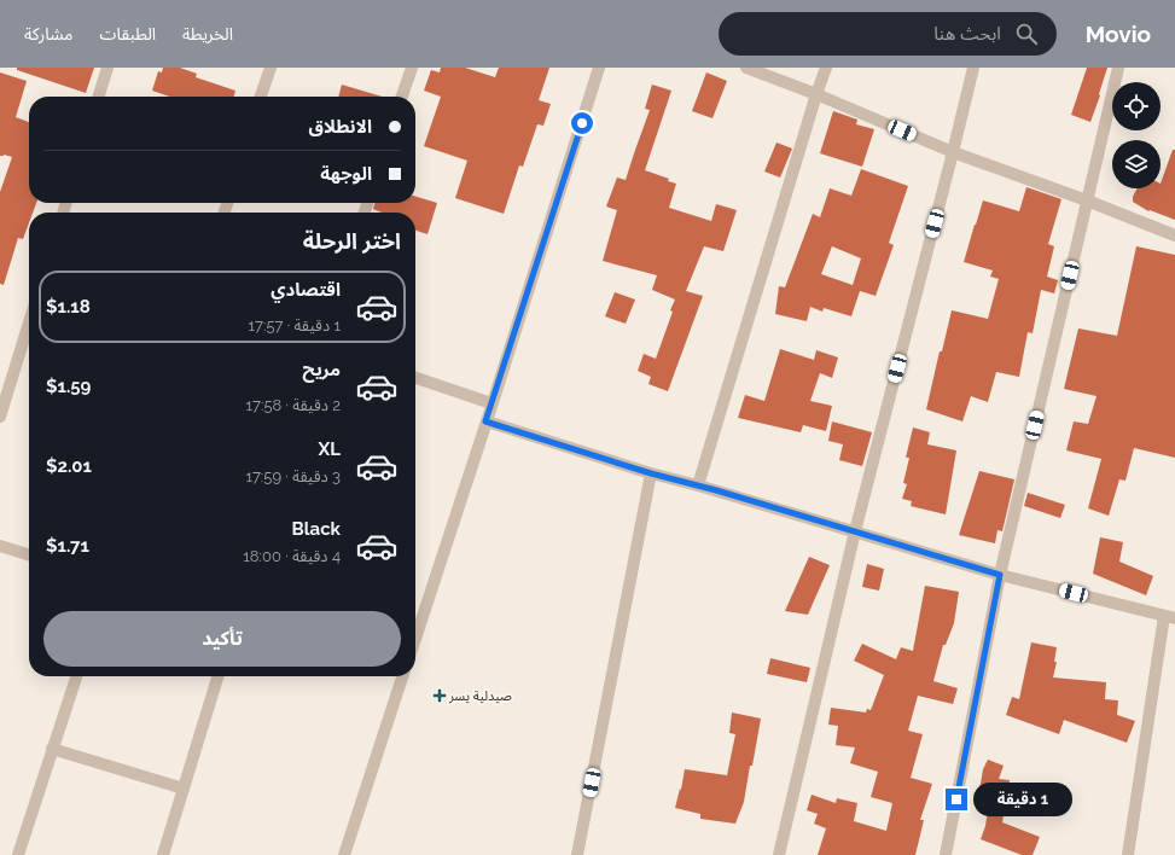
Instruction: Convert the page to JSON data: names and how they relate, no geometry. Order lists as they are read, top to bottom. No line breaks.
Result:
{"places":{"health":["صيدلية يسر"]},"page":{"header":"Movio","search":"ابحث هنا","nav":["الخريطة","الطبقات","مشاركة"],"banner":["الانطلاق","الوجهة"],"heading":"اختر الرحلة","list":[{"name":"اقتصادي","note":"1 دقيقة · 17:57","value":"$1.18"},{"name":"مريح","note":"2 دقيقة · 17:58","value":"$1.59"},{"name":"XL","note":"3 دقيقة · 17:59","value":"$2.01"},{"name":"Black","note":"4 دقيقة · 18:00","value":"$1.71"}],"buttons":"تأكيد","bubble":"1 دقيقة"}}
